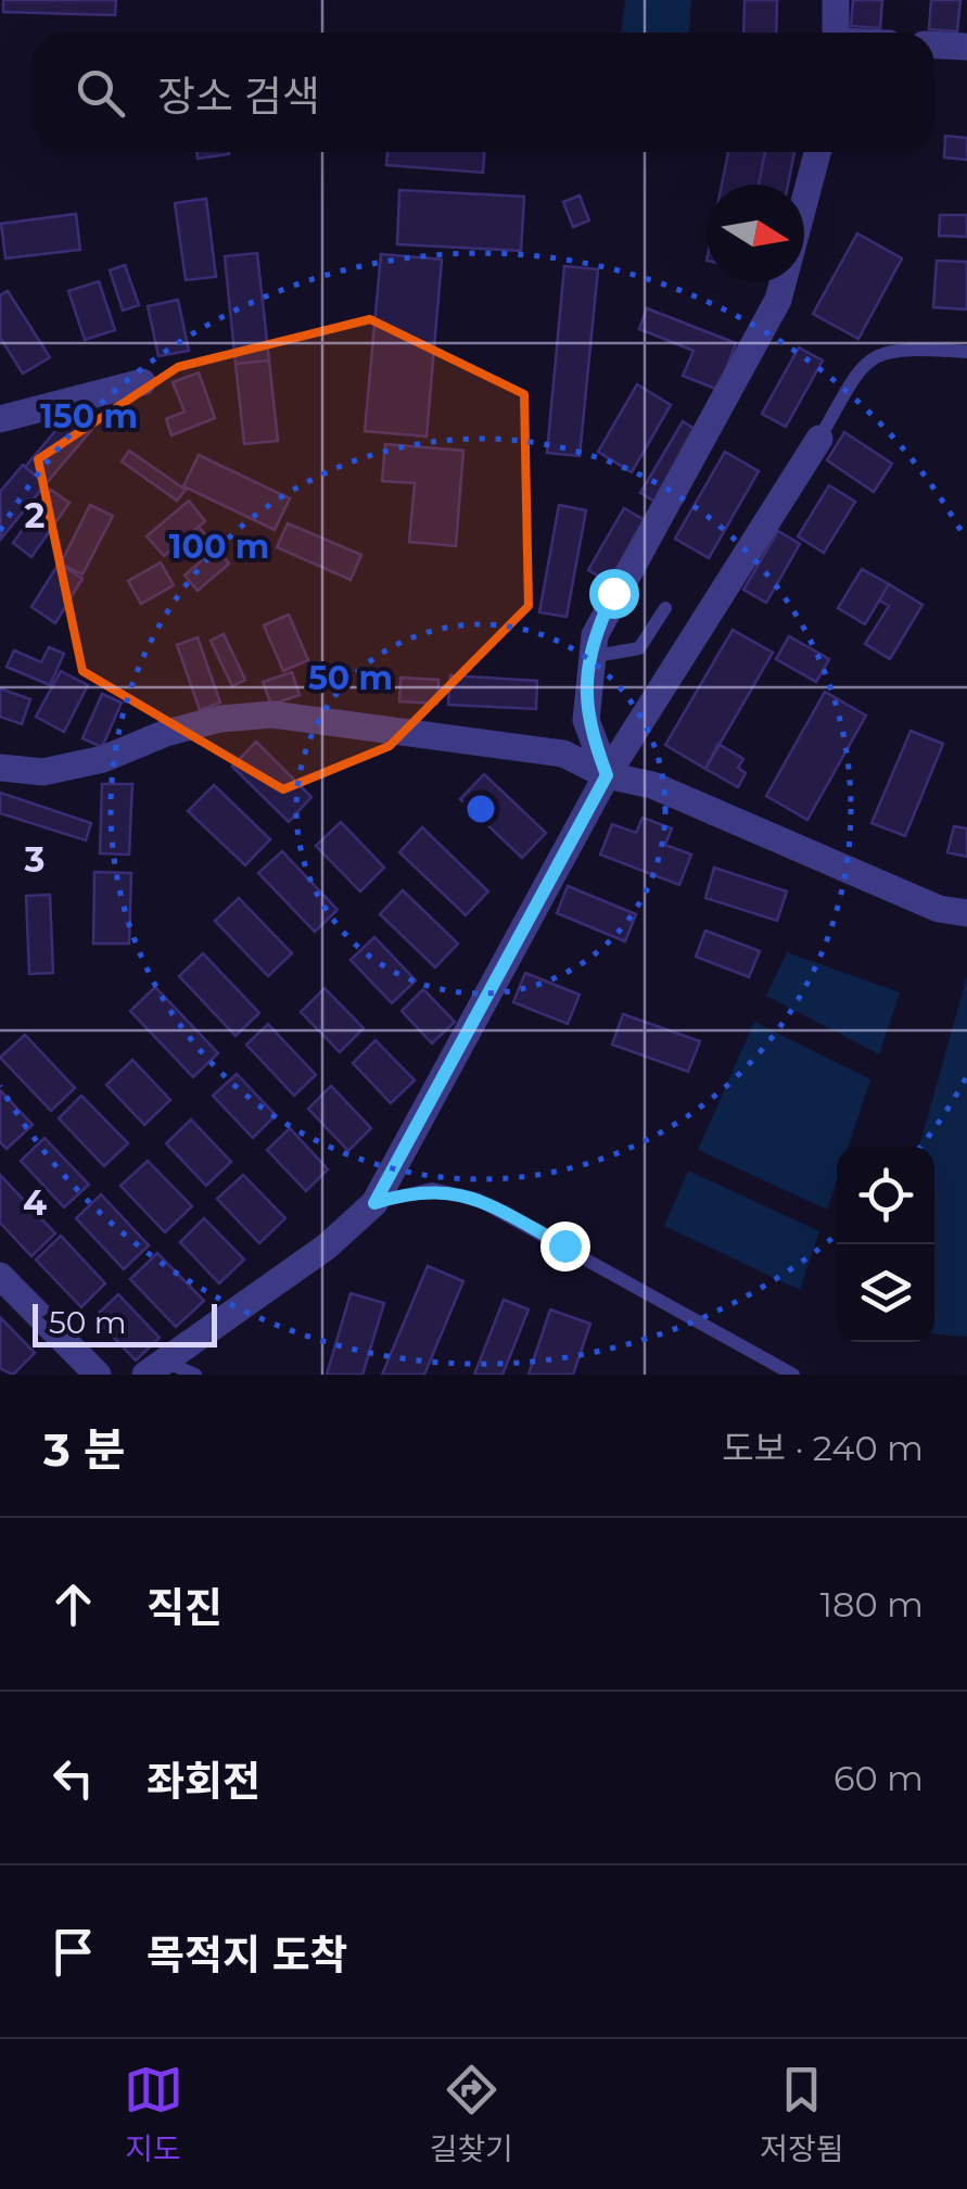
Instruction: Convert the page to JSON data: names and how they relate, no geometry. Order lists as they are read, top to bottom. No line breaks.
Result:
{"scale_bar":"50 m","north":"right","page":{"search":"장소 검색","scale":"50 m","heading":["3 분","도보 · 240 m"],"list":[["직진","180 m"],["좌회전","60 m"],"목적지 도착"],"nav":["지도","길찾기","저장됨"]},"grid":{"rows":["2","3","4"]},"rings":["150 m","100 m","50 m"]}
